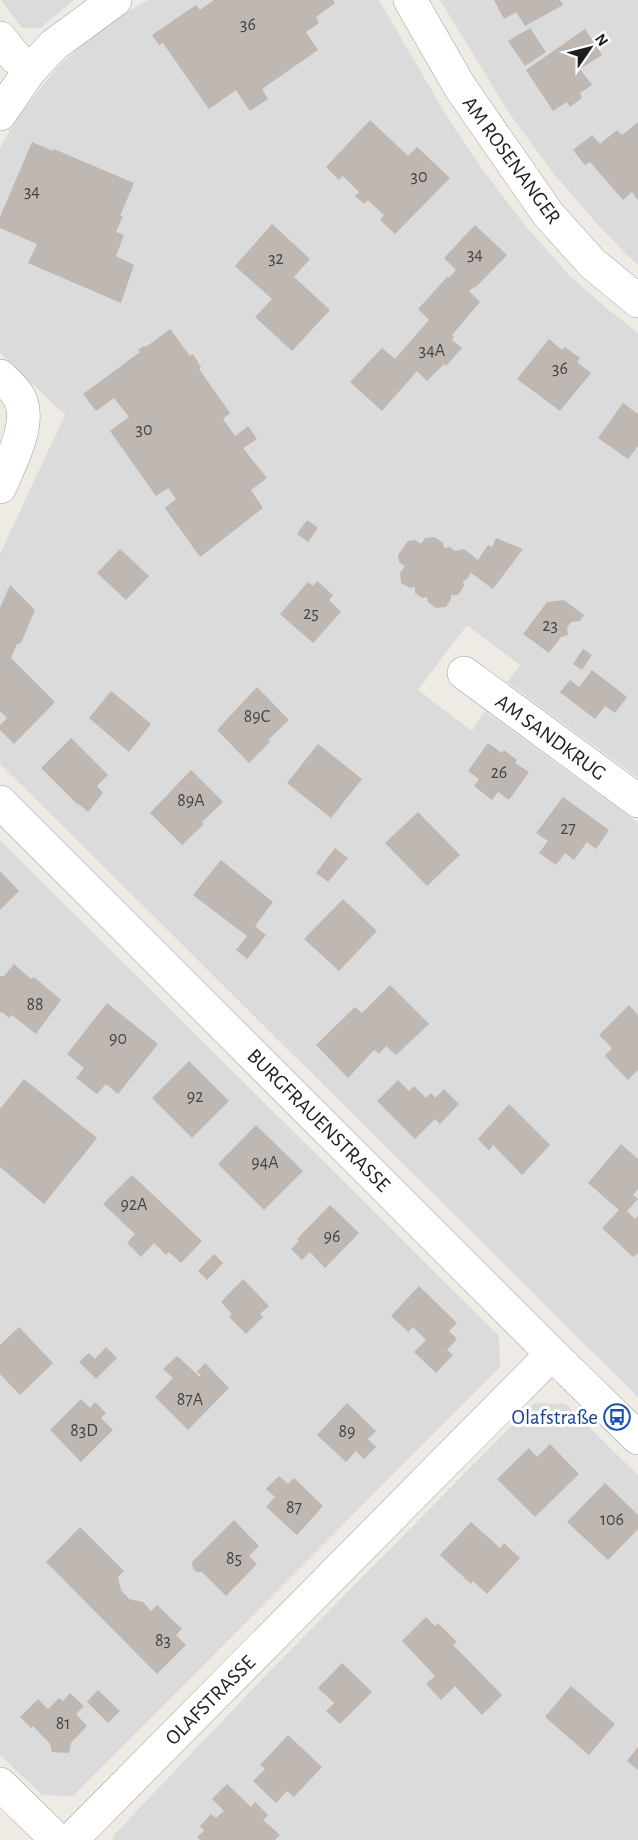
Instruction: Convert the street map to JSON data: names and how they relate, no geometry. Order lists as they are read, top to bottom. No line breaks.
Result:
{"streets":{"street":["AM ROSENANGER","AM SANDKRUG","BURGFRAUENSTRASSE","OLAFSTRASSE"]},"crossings":[["BURGFRAUENSTRASSE","OLAFSTRASSE"]],"places":{"bus stop":["Olafstraße"]},"house_numbers":["36","30","34","34","32","34A","36","30","25","23","89C","26","89A","27","88","90","92","94A","92A","96","87A","83D","89","87","106","85","83","81"],"north":"top right"}
